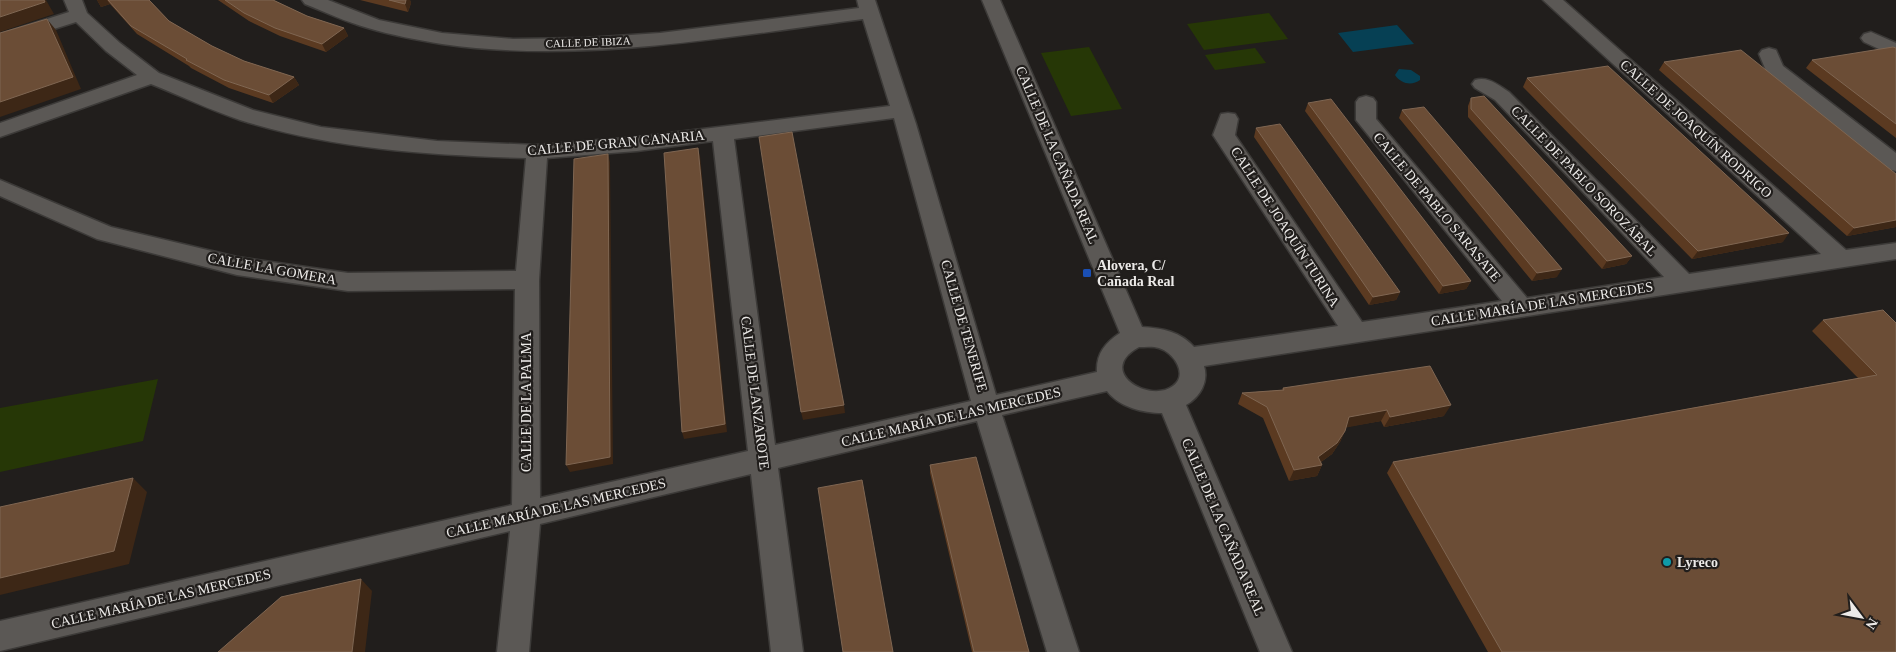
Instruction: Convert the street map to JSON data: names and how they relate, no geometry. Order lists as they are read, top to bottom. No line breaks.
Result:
{"streets":{"street":["CALLE DE IBIZA","CALLE DE JOAQUÍN RODRIGO","CALLE DE GRAN CANARIA","CALLE DE LA CAÑADA REAL","CALLE DE PABLO SOROZÁBAL","CALLE DE PABLO SARASATE","CALLE DE JOAQUÍN TURINA","CALLE LA GOMERA","CALLE MARÍA DE LAS MERCEDES","CALLE DE TENERIFE","CALLE DE LANZAROTE","CALLE DE LA PALMA"]},"crossings":[["CALLE DE IBIZA","CALLE DE TENERIFE"],["CALLE DE JOAQUÍN RODRIGO","CALLE MARÍA DE LAS MERCEDES"],["CALLE DE GRAN CANARIA","CALLE DE TENERIFE"],["CALLE DE GRAN CANARIA","CALLE DE LANZAROTE"],["CALLE DE GRAN CANARIA","CALLE DE LA PALMA"],["CALLE DE LA CAÑADA REAL","CALLE MARÍA DE LAS MERCEDES"],["CALLE DE PABLO SOROZÁBAL","CALLE MARÍA DE LAS MERCEDES"],["CALLE DE PABLO SARASATE","CALLE MARÍA DE LAS MERCEDES"],["CALLE DE JOAQUÍN TURINA","CALLE MARÍA DE LAS MERCEDES"],["CALLE LA GOMERA","CALLE DE LA PALMA"],["CALLE MARÍA DE LAS MERCEDES","CALLE DE TENERIFE"],["CALLE MARÍA DE LAS MERCEDES","CALLE DE LANZAROTE"],["CALLE MARÍA DE LAS MERCEDES","CALLE DE LA PALMA"]],"places":{"transit":["Alovera, C/ Cañada Real"],"other":["Lyreco"]},"north":"bottom right"}
